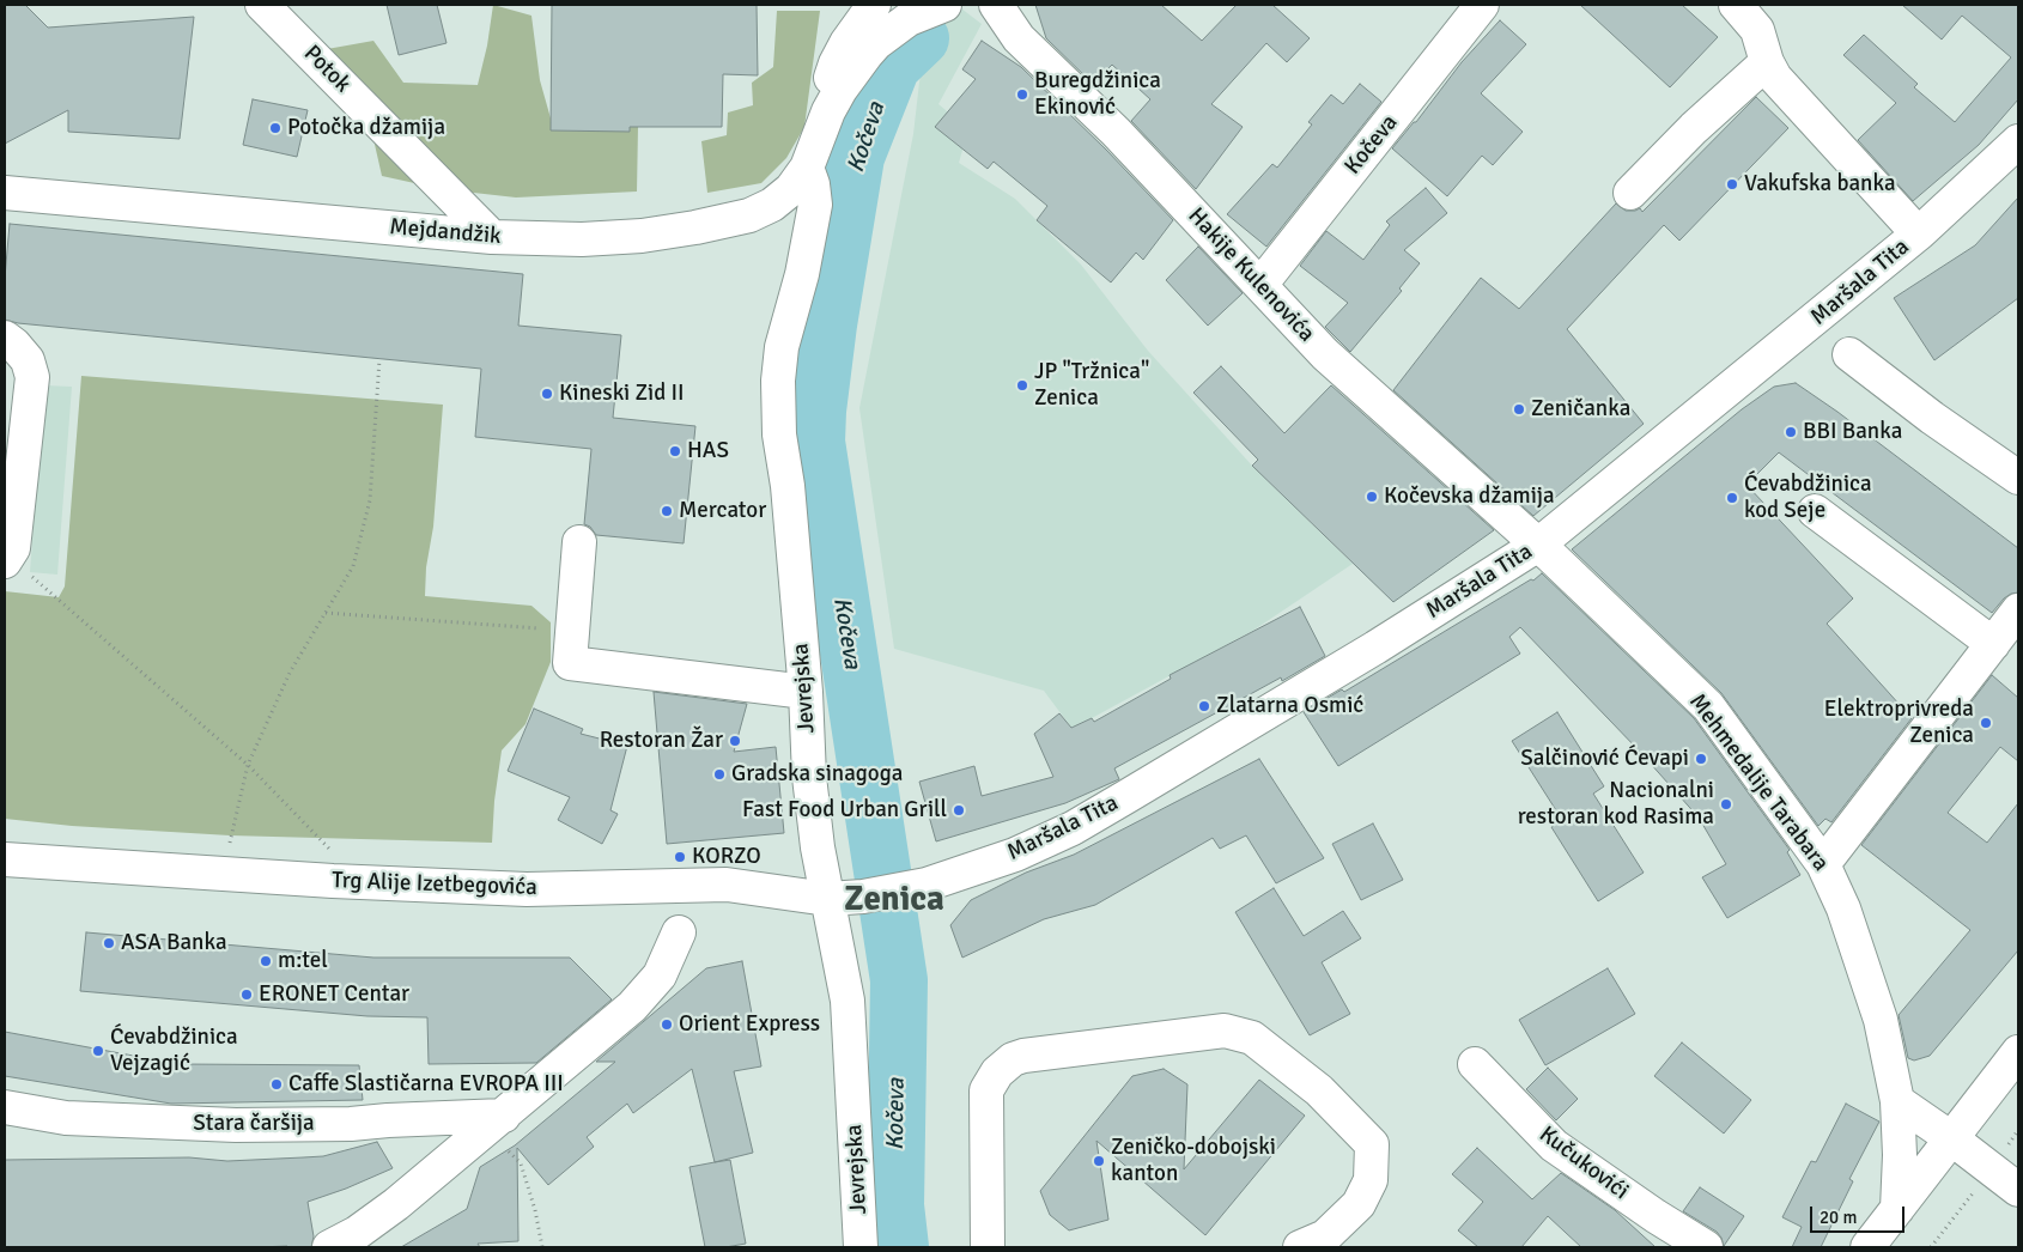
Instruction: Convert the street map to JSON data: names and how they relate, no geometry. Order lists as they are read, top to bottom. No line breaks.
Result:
{"streets":{"street":["Potok","Kočeva","Mejdandžik","Hakije Kulenovića","Maršala Tita","Jevrejska","Mehmedalije Tarabara","Trg Alije Izetbegovića","Stara čaršija","Kučukovići"]},"crossings":[["Potok","Mejdandžik"],["Kočeva","Hakije Kulenovića"],["Mejdandžik","Jevrejska"],["Hakije Kulenovića","Maršala Tita"],["Hakije Kulenovića","Mehmedalije Tarabara"],["Maršala Tita","Mehmedalije Tarabara"],["Maršala Tita","Trg Alije Izetbegovića"],["Jevrejska","Trg Alije Izetbegovića"]],"districts":["Zenica"],"water":["Kočeva"],"places":["Buregdžinica Ekinović","Potočka džamija","Vakufska banka","JP \"Tržnica\" Zenica","Kineski Zid II","Zeničanka","BBI Banka","HAS","Kočevska džamija","Ćevabdžinica kod Seje","Mercator","Zlatarna Osmić","Elektroprivreda Zenica","Restoran Žar","Salčinović Ćevapi","Gradska sinagoga","Nacionalni restoran kod Rasima","Fast Food Urban Grill","KORZO","ASA Banka","m:tel","ERONET Centar","Orient Express","Ćevabdžinica Vejzagić","Caffe Slastičarna EVROPA III","Zeničko-dobojski kanton"],"scale_bar":"20 m"}
